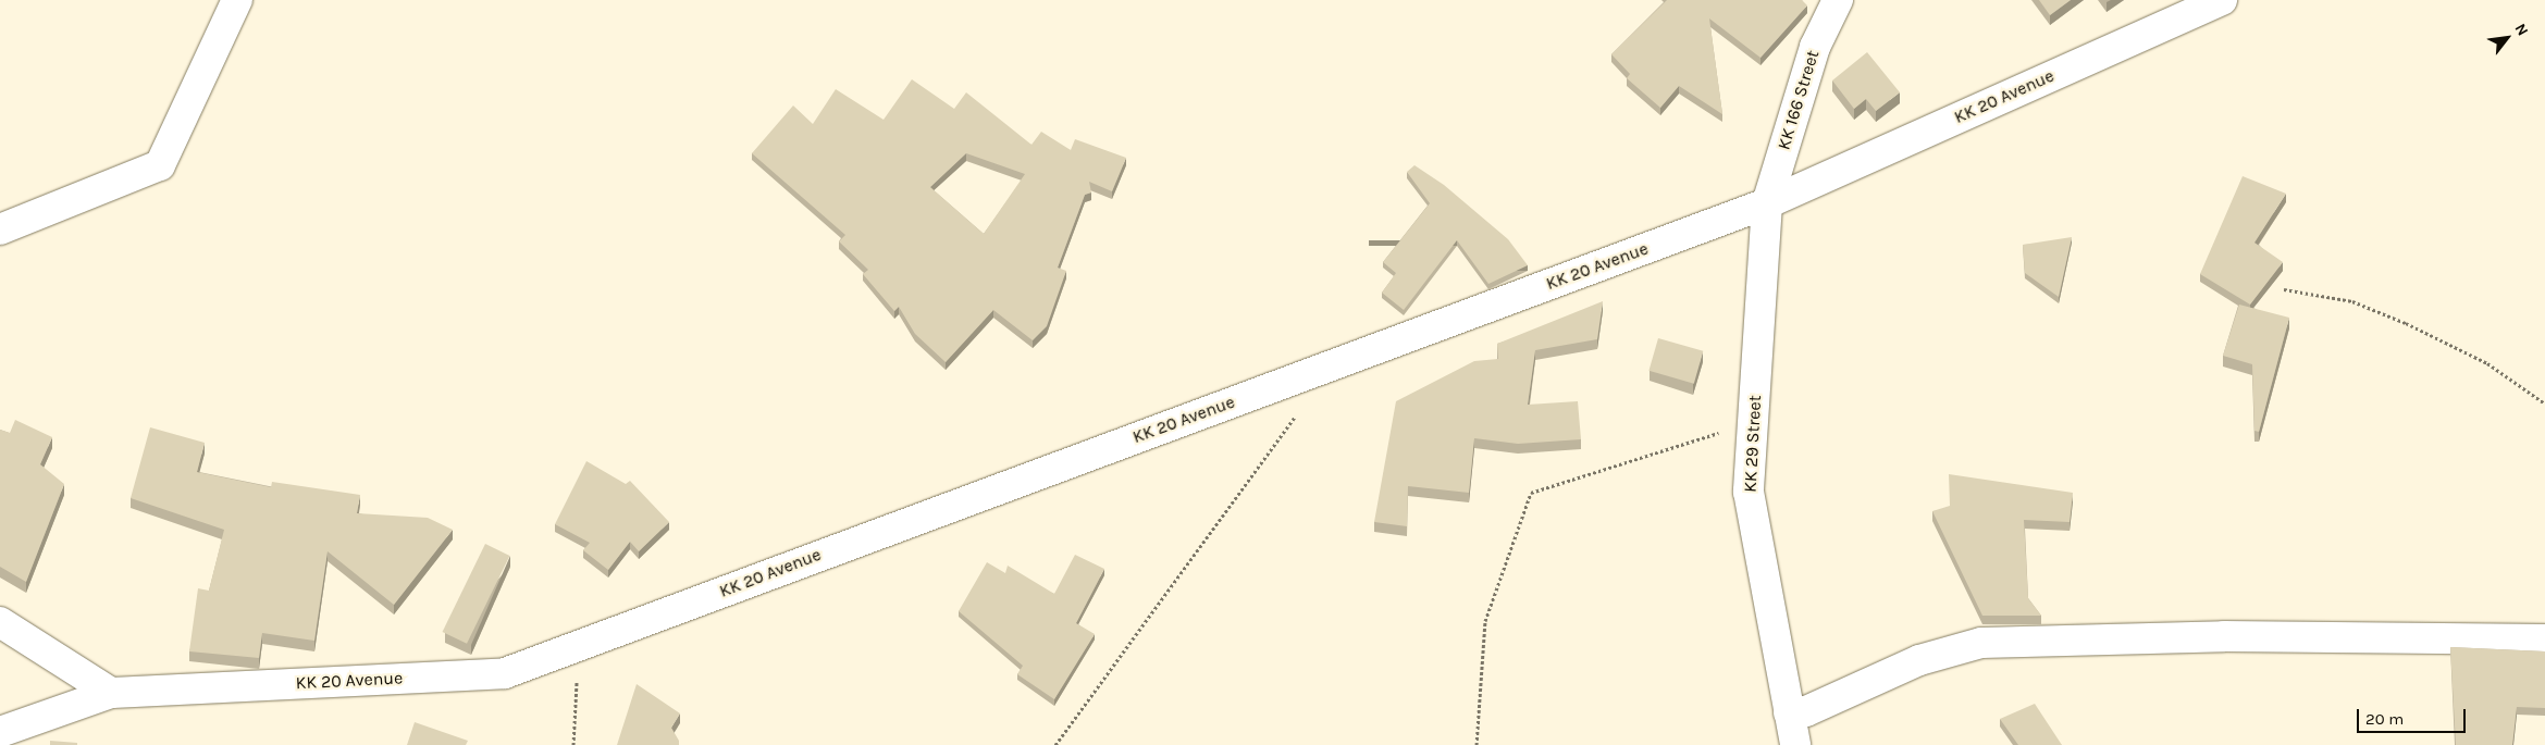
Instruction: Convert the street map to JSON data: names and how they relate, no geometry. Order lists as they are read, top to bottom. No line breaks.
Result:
{"streets":{"street":["KK 20 Avenue","KK 166 Street","KK 29 Street"]},"crossings":[["KK 20 Avenue","KK 166 Street"],["KK 20 Avenue","KK 29 Street"],["KK 166 Street","KK 29 Street"]],"scale_bar":"20 m","north":"top right"}
